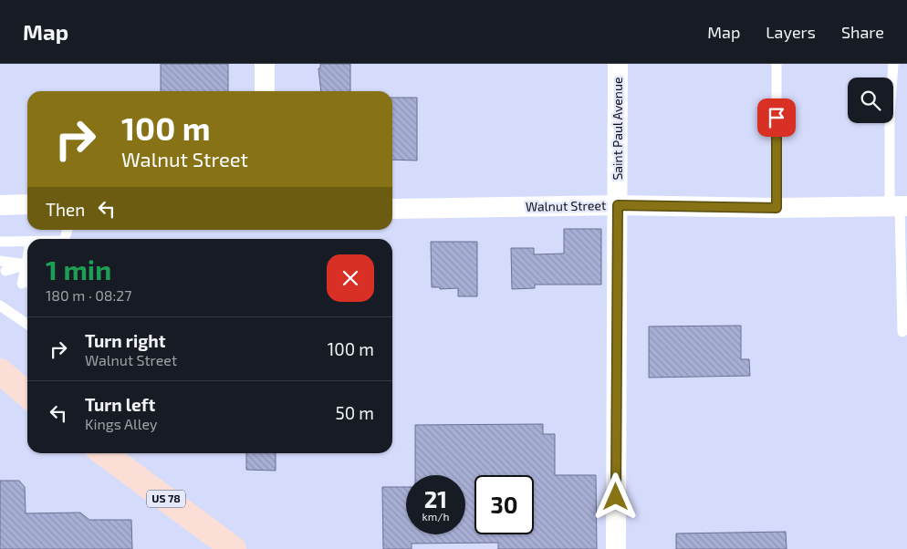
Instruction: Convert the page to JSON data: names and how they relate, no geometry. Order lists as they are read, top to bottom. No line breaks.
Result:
{"streets":{"main road":["US 78"],"street":["Saint Paul Avenue","Walnut Street"]},"crossings":[["Saint Paul Avenue","Walnut Street"]],"page":{"header":"Map","nav":["Map","Layers","Share"],"turn":["100 m","Walnut Street"],"then":"Then","heading":["1 min","180 m · 08:27"],"list":[{"name":"Turn right","note":"Walnut Street","value":"100 m"},{"name":"Turn left","note":"Kings Alley","value":"50 m"}],"speed":"21 km/h","limit":"30"}}
